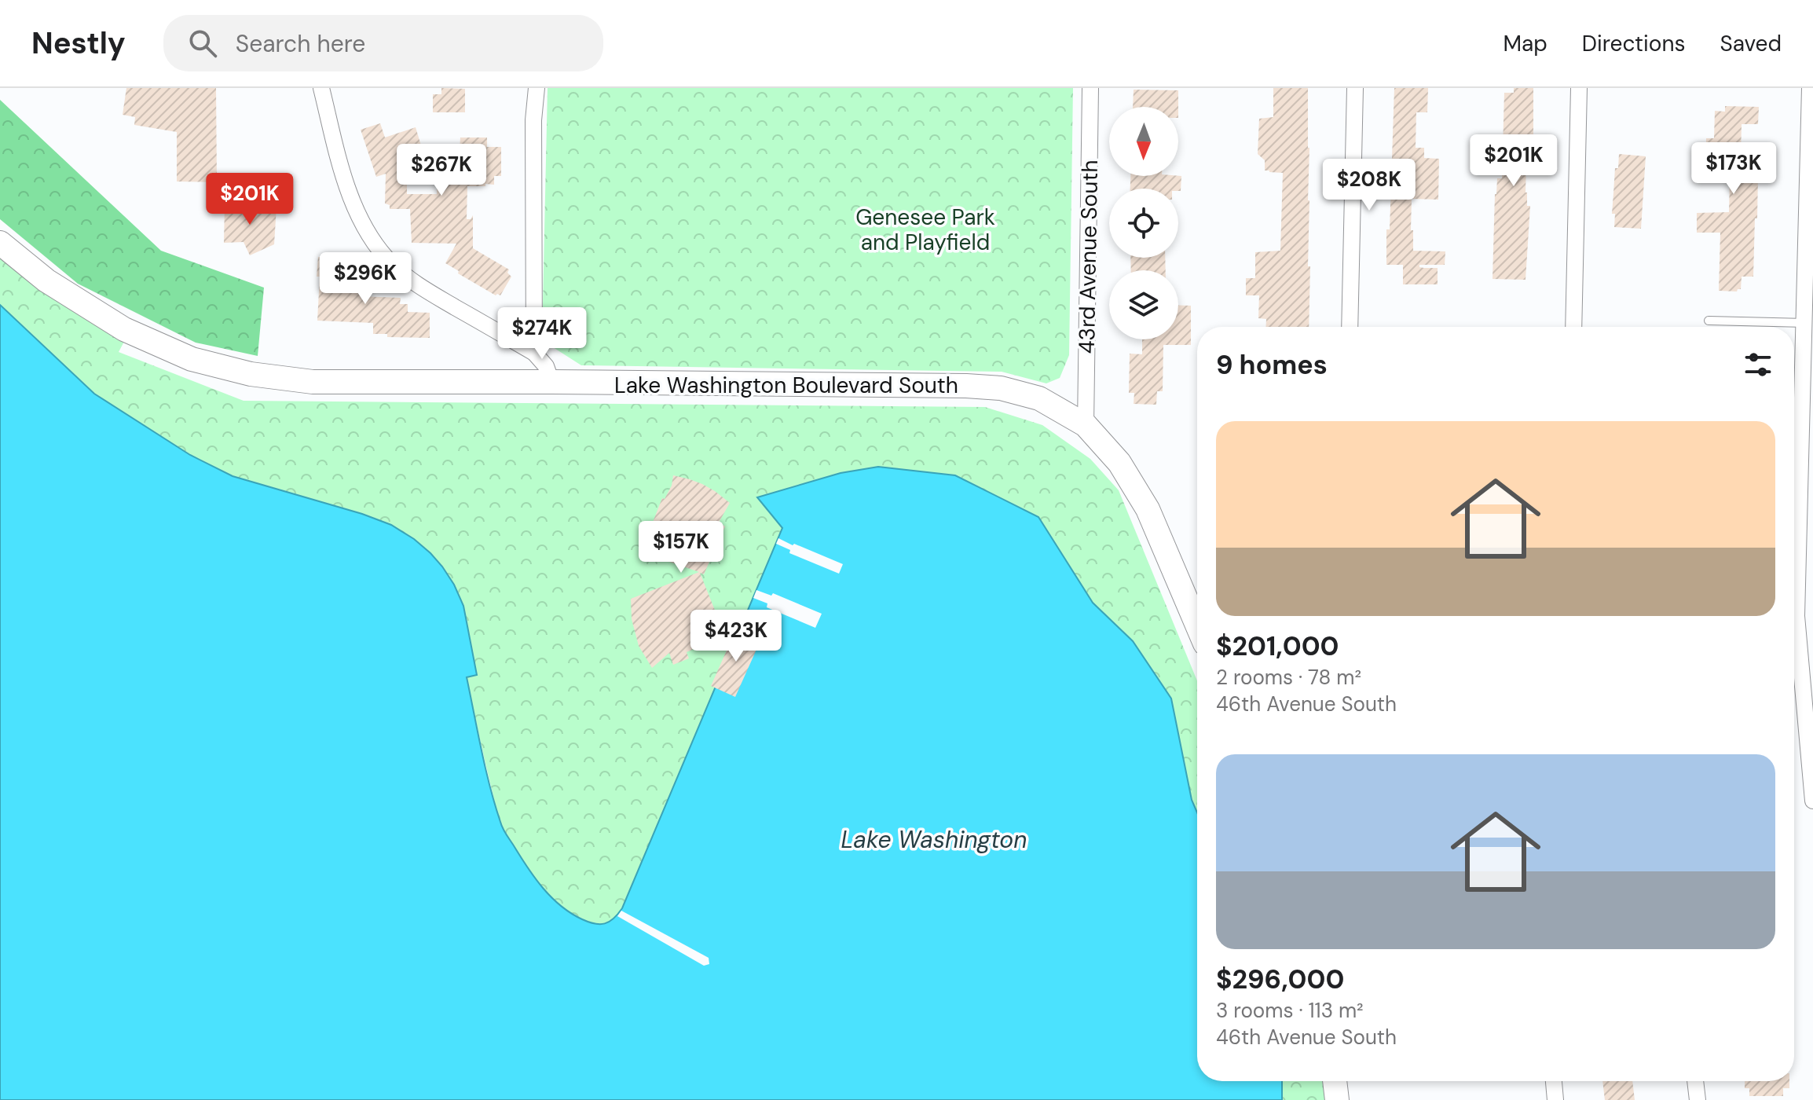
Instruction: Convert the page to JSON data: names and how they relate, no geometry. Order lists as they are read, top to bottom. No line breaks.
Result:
{"streets":{"main road":["Lake Washington Boulevard South"],"street":["43rd Avenue South"]},"crossings":[["43rd Avenue South","Lake Washington Boulevard South"]],"water":["Lake Washington"],"parks":["Genesee Park and Playfield"],"north":"bottom","page":{"header":"Nestly","search":"Search here","nav":["Map","Directions","Saved"],"price":["$201K","$173K","$267K","$208K","$201K","$296K","$274K","$157K","$423K"],"heading":"9 homes","list":[{"name":"$201,000","note":"2 rooms · 78 m² · 46th Avenue South"},{"name":"$296,000","note":"3 rooms · 113 m² · 46th Avenue South"}]}}
